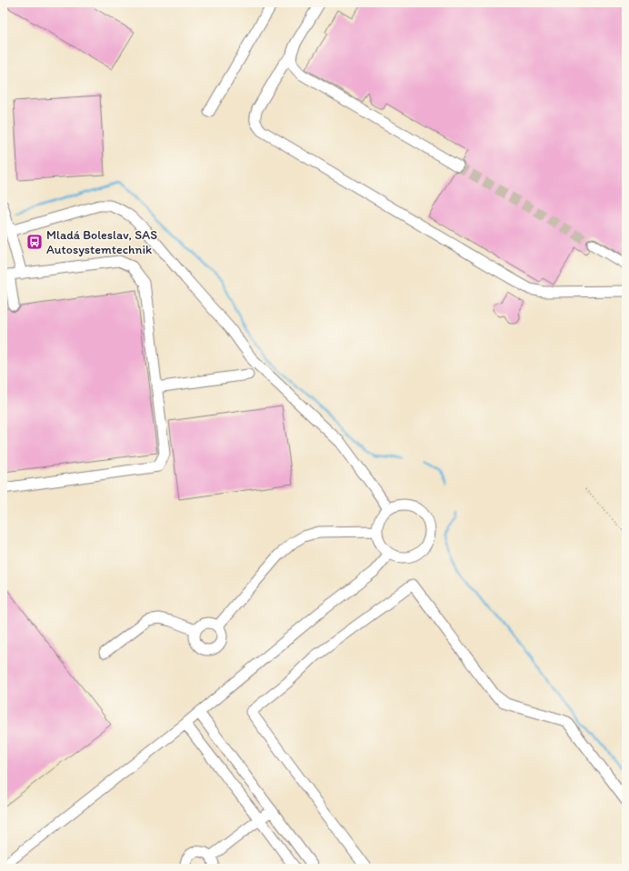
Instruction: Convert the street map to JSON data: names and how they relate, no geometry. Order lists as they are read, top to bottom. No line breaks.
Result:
{"places":{"bus stop":["Mladá Boleslav, SAS Autosystemtechnik"]}}
